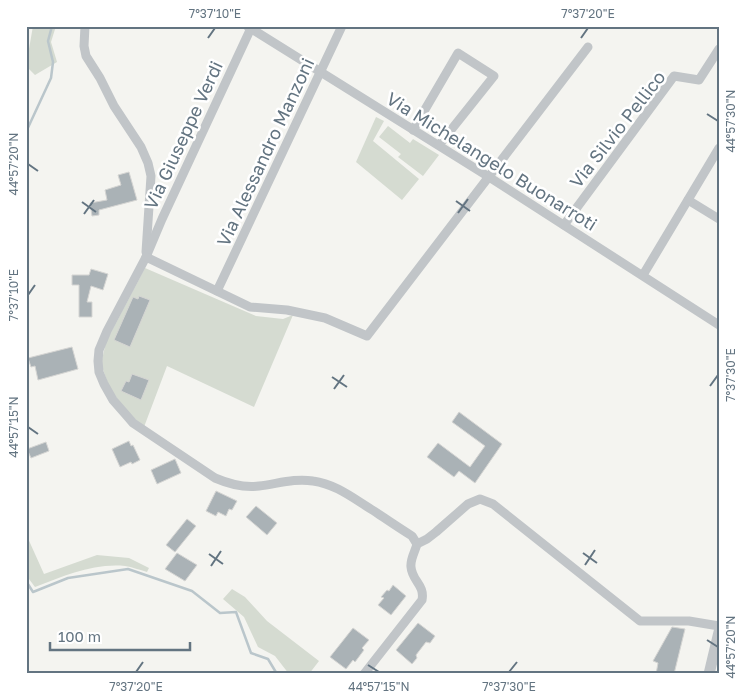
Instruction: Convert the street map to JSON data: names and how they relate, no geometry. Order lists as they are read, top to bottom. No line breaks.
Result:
{"streets":{"street":["Via Silvio Pellico","Via Giuseppe Verdi","Via Alessandro Manzoni","Via Michelangelo Buonarroti"]},"crossings":[["Via Silvio Pellico","Via Michelangelo Buonarroti"],["Via Giuseppe Verdi","Via Michelangelo Buonarroti"],["Via Alessandro Manzoni","Via Michelangelo Buonarroti"]],"scale_bar":"100 m","coordinates":["7°37'10\"E","7°37'20\"E","44°57'30\"N","44°57'20\"N","7°37'30\"E","44°57'15\"N"]}
